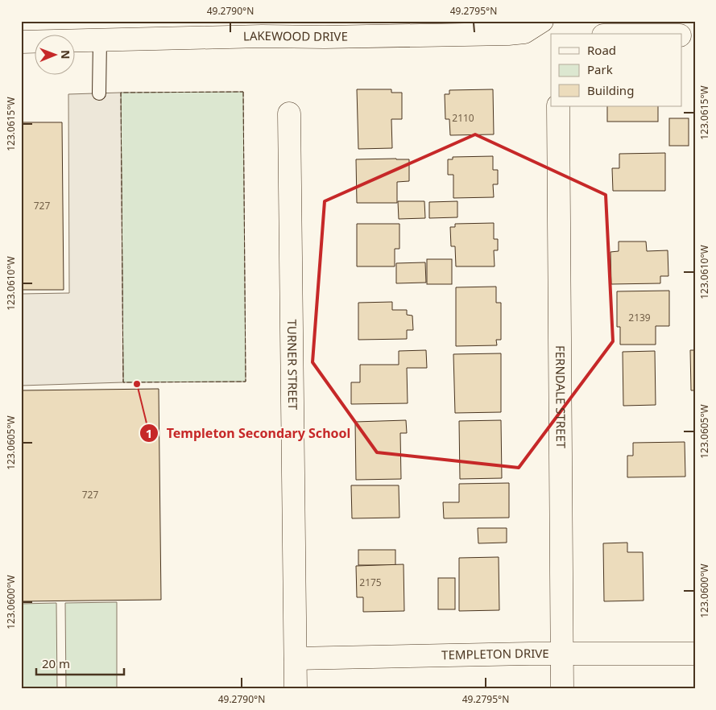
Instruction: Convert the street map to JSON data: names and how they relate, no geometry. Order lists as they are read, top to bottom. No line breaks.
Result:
{"streets":{"street":["LAKEWOOD DRIVE","TURNER STREET","FERNDALE STREET","TEMPLETON DRIVE"]},"crossings":[["TURNER STREET","TEMPLETON DRIVE"],["FERNDALE STREET","TEMPLETON DRIVE"]],"places":["Templeton Secondary School"],"house_numbers":["2110","727","2139","727","2175"],"legend":["Road","Park","Building"],"scale_bar":"20 m","north":"right","coordinates":["49.2790°N","49.2795°N","123.0615°W","123.0610°W","123.0605°W","123.0600°W"]}
